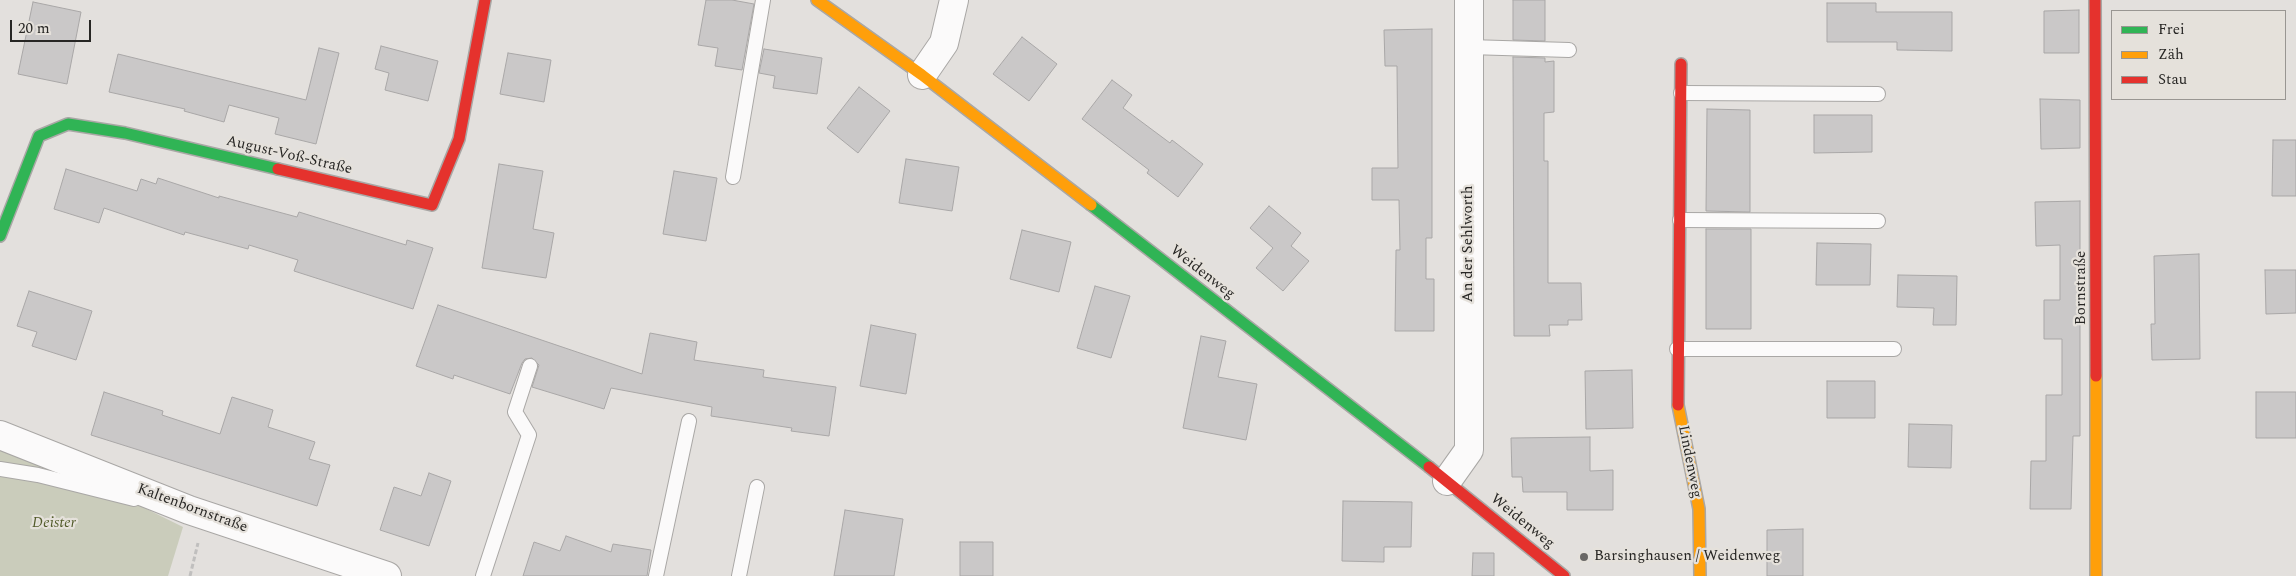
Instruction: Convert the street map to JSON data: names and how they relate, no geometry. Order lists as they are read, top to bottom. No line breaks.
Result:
{"streets":{"street":["August-Voß-Straße","An der Sehlworth","Weidenweg","Bornstraße","Lindenweg","Kaltenbornstraße"]},"crossings":[["An der Sehlworth","Weidenweg"]],"parks":["Deister"],"places":["Barsinghausen / Weidenweg"],"legend":["Frei","Zäh","Stau"],"scale_bar":"20 m"}
